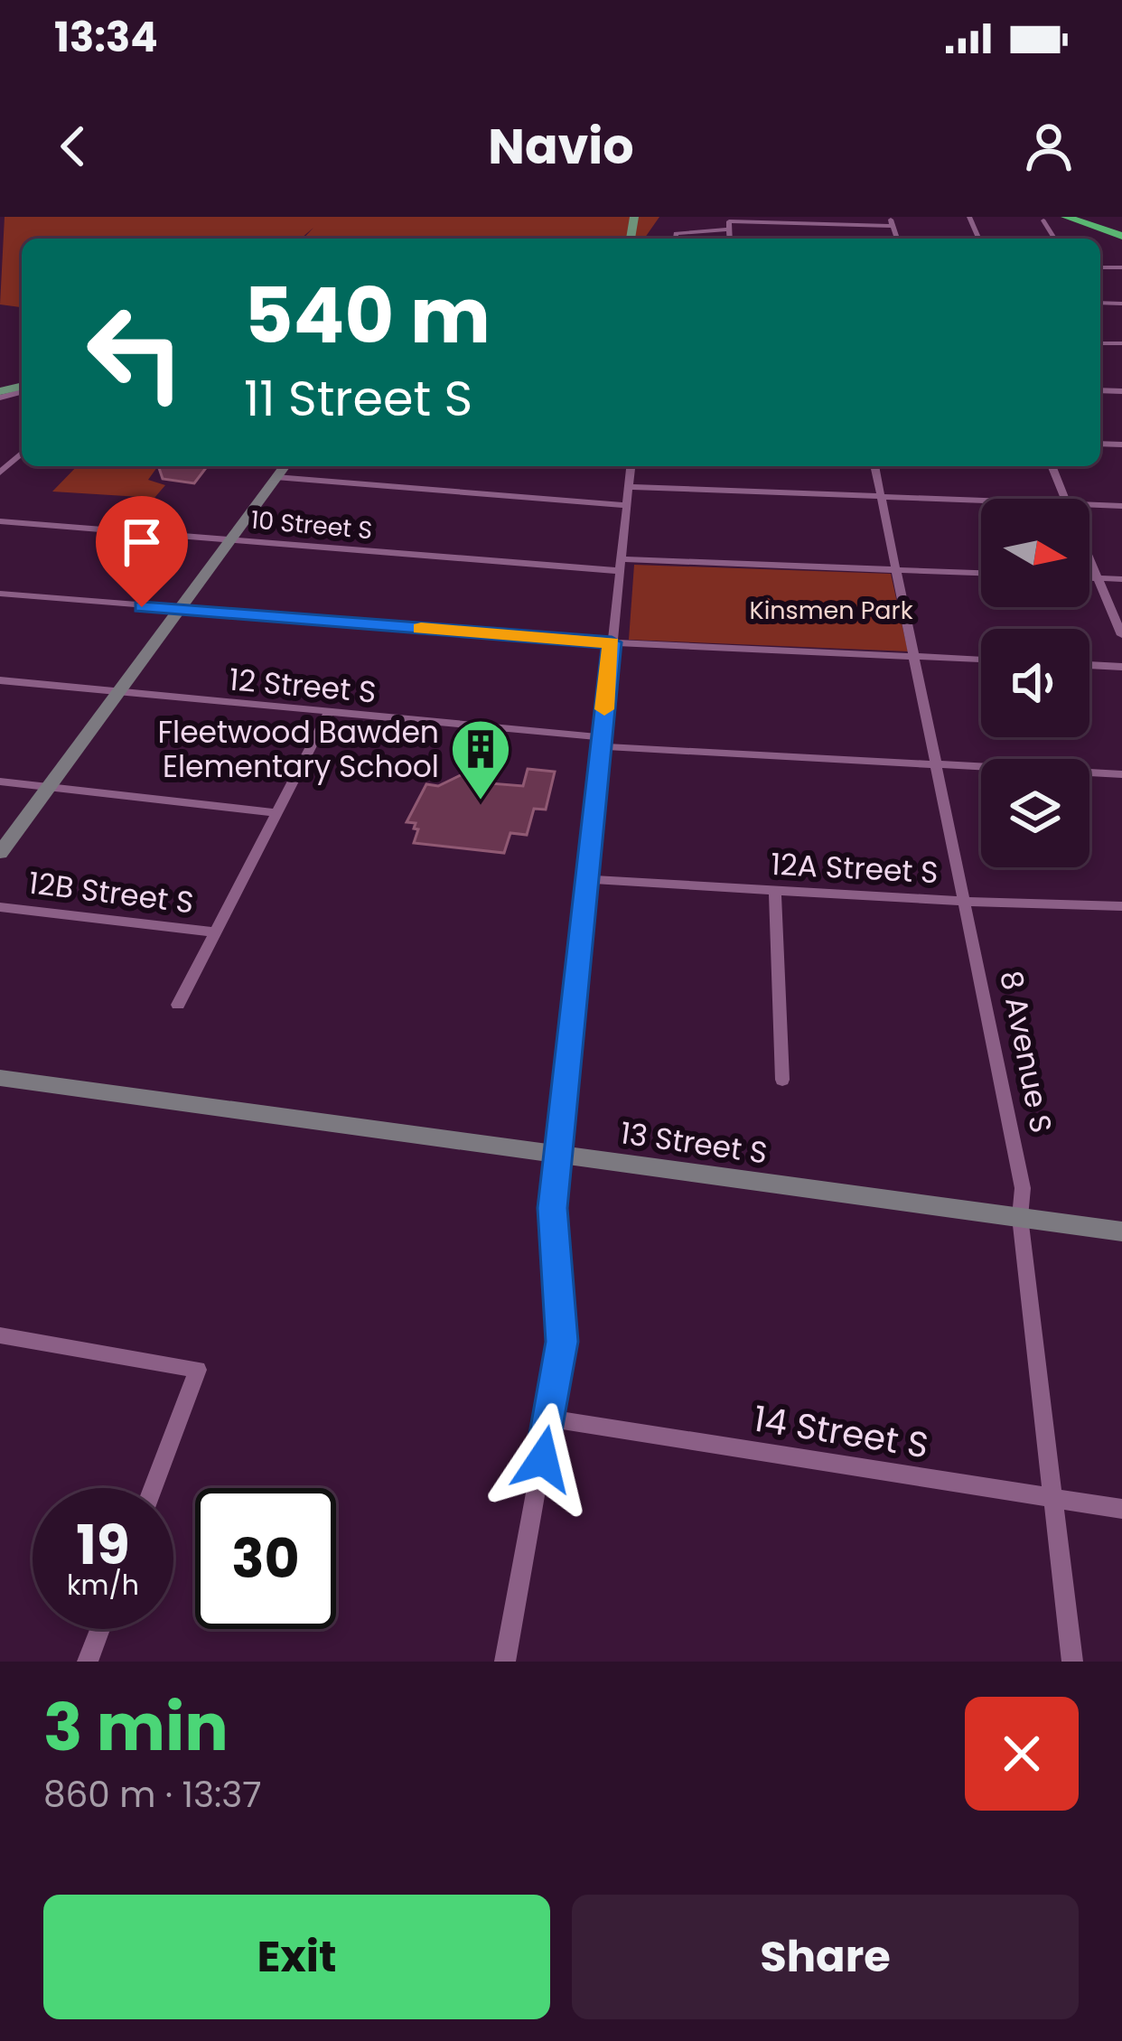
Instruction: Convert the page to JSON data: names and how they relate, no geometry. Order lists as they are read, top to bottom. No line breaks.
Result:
{"streets":{"street":["10 Street S","12 Street S","12A Street S","12B Street S","8 Avenue S","13 Street S","14 Street S"]},"crossings":[["10 Street S","8 Avenue S"],["12 Street S","8 Avenue S"],["12A Street S","8 Avenue S"],["8 Avenue S","13 Street S"],["8 Avenue S","14 Street S"]],"parks":["Kinsmen Park"],"places":{"building":["Fleetwood Bawden Elementary School"]},"north":"right","page":{"status":"13:34","header":"Navio","turn":["540 m","11 Street S"],"speed":"19 km/h","limit":"30","heading":["3 min","860 m · 13:37"],"buttons":["Exit","Share"]}}
